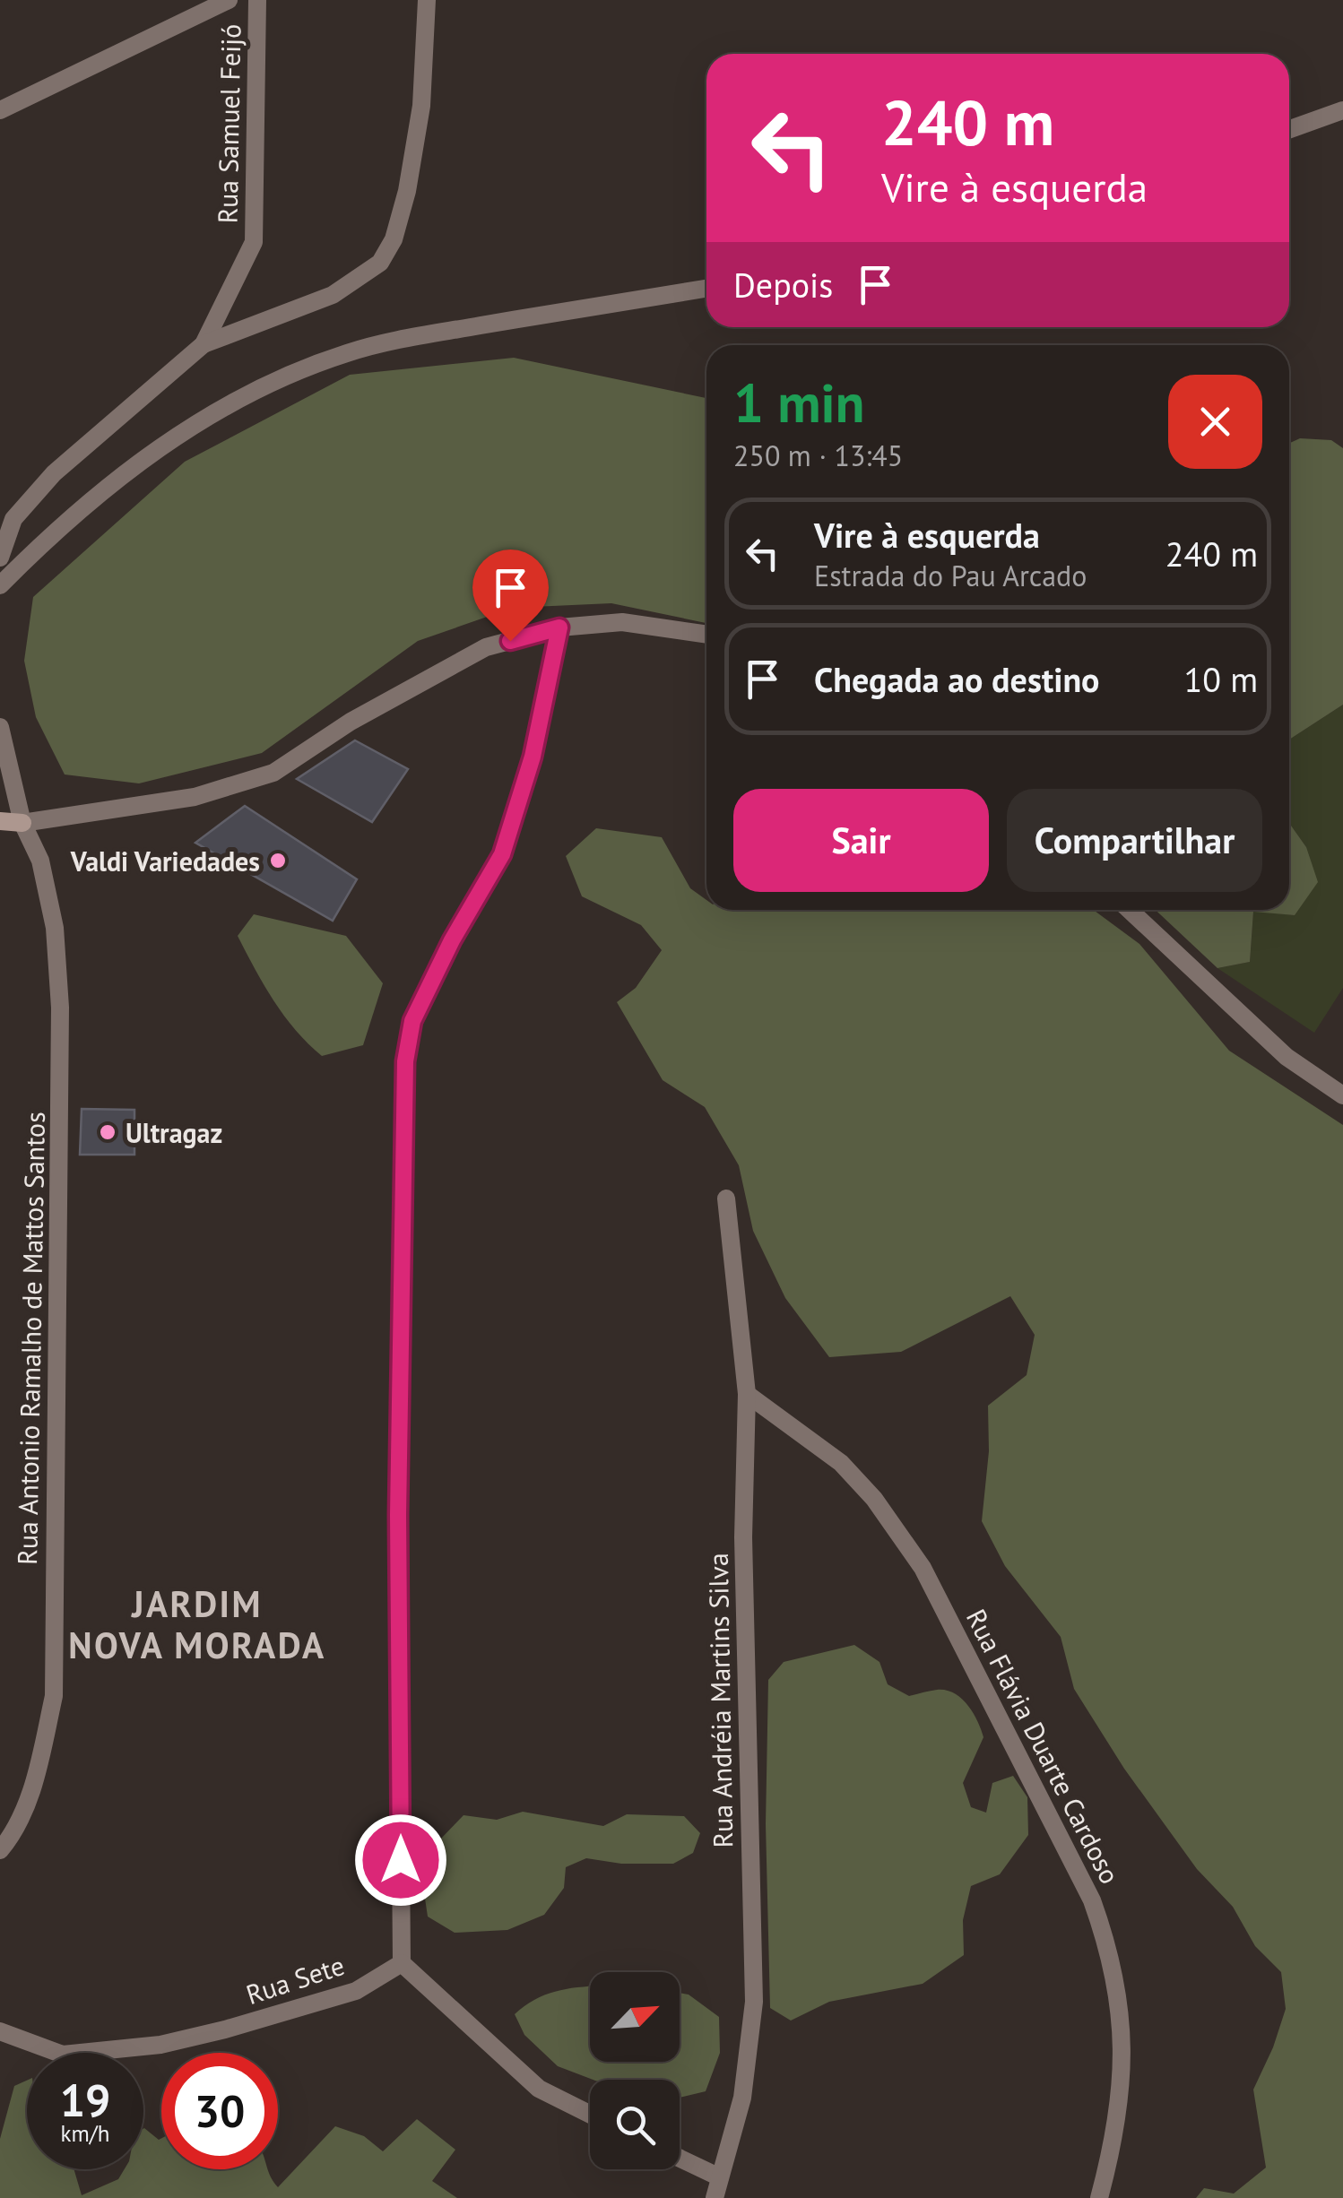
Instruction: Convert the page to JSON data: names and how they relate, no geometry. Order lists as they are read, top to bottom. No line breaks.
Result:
{"streets":{"street":["Rua Samuel Feijó","Rua Antonio Ramalho de Mattos Santos","Rua Andréia Martins Silva","Rua Flávia Duarte Cardoso","Rua Sete"]},"crossings":[["Rua Andréia Martins Silva","Rua Flávia Duarte Cardoso"]],"districts":["JARDIM NOVA MORADA"],"places":["Valdi Variedades","Ultragaz"],"north":"top right","page":{"turn":["240 m","Vire à esquerda"],"then":"Depois","heading":["1 min","250 m · 13:45"],"list":[{"name":"Vire à esquerda","note":"Estrada do Pau Arcado","value":"240 m"},{"name":"Chegada ao destino","value":"10 m"}],"buttons":["Sair","Compartilhar"],"speed":"19 km/h","limit":"30"}}
